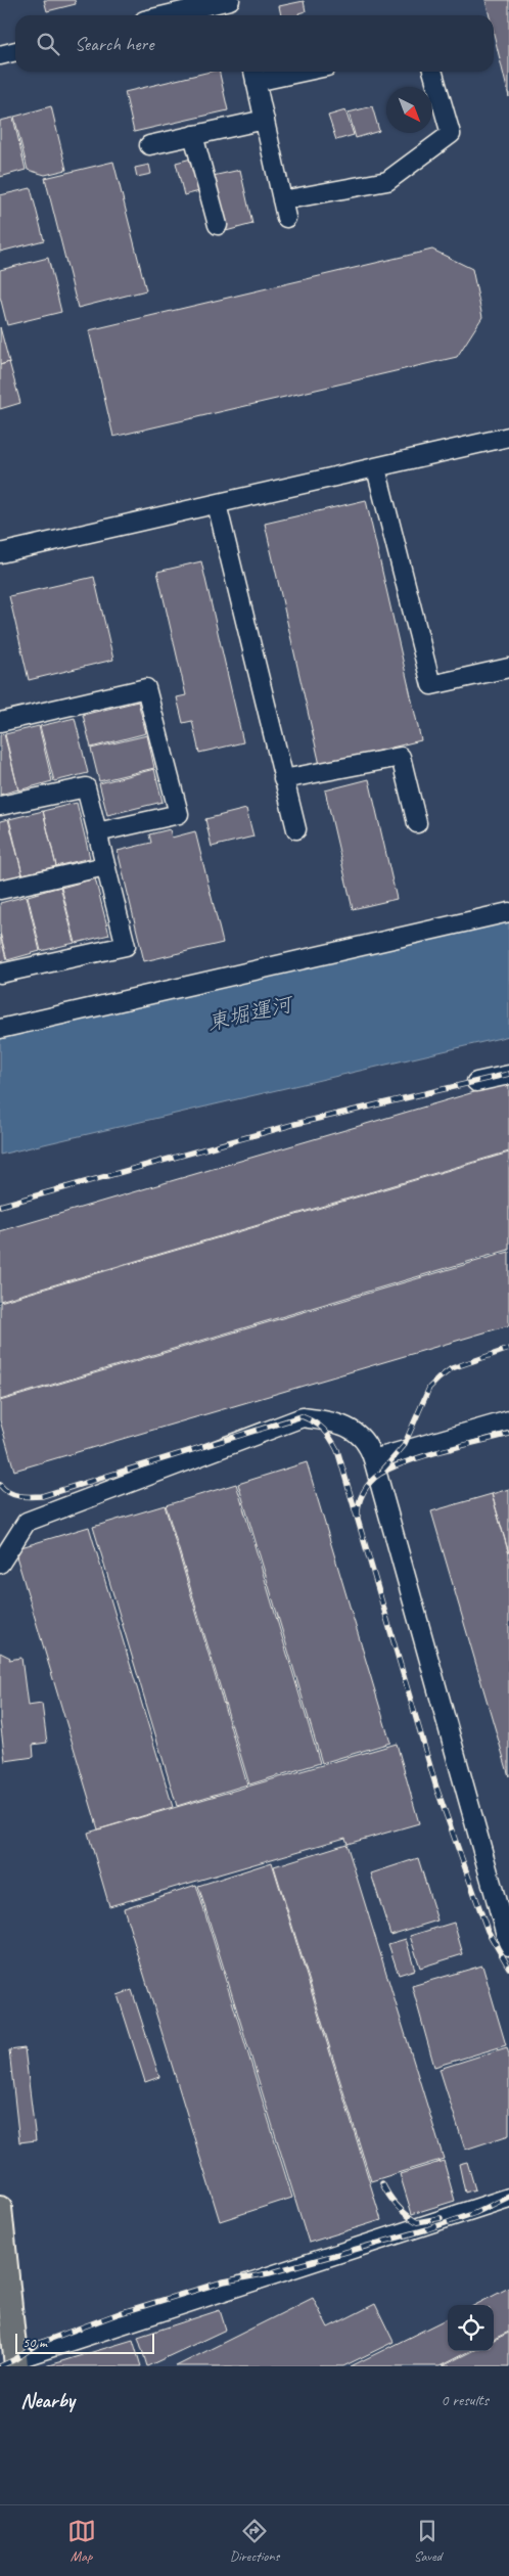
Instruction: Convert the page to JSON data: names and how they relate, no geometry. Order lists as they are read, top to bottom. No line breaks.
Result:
{"water":["東堀運河"],"scale_bar":"50 m","north":"bottom right","page":{"search":"Search here","scale":"50 m","heading":["Nearby","0 results"],"nav":["Map","Directions","Saved"]}}
